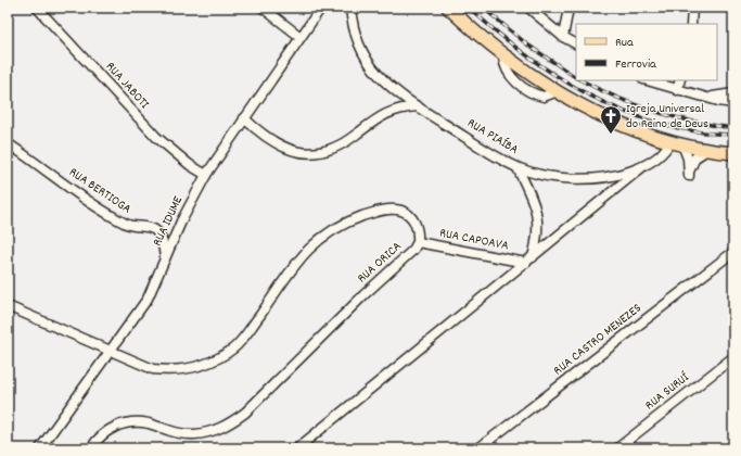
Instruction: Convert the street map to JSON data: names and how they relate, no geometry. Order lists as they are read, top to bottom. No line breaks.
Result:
{"streets":{"street":["RUA JABOTI","RUA PIAÍBA","RUA BERTIOGA","RUA IDUME","RUA CAPOAVA","RUA ORICA","RUA CASTRO MENEZES","RUA SURUÍ"]},"crossings":[["RUA JABOTI","RUA IDUME"],["RUA BERTIOGA","RUA IDUME"],["RUA IDUME","RUA ORICA"],["RUA CAPOAVA","RUA ORICA"]],"places":{"church":["Igreja Universal do Reino de Deus"]},"legend":["Rua","Ferrovia"]}
